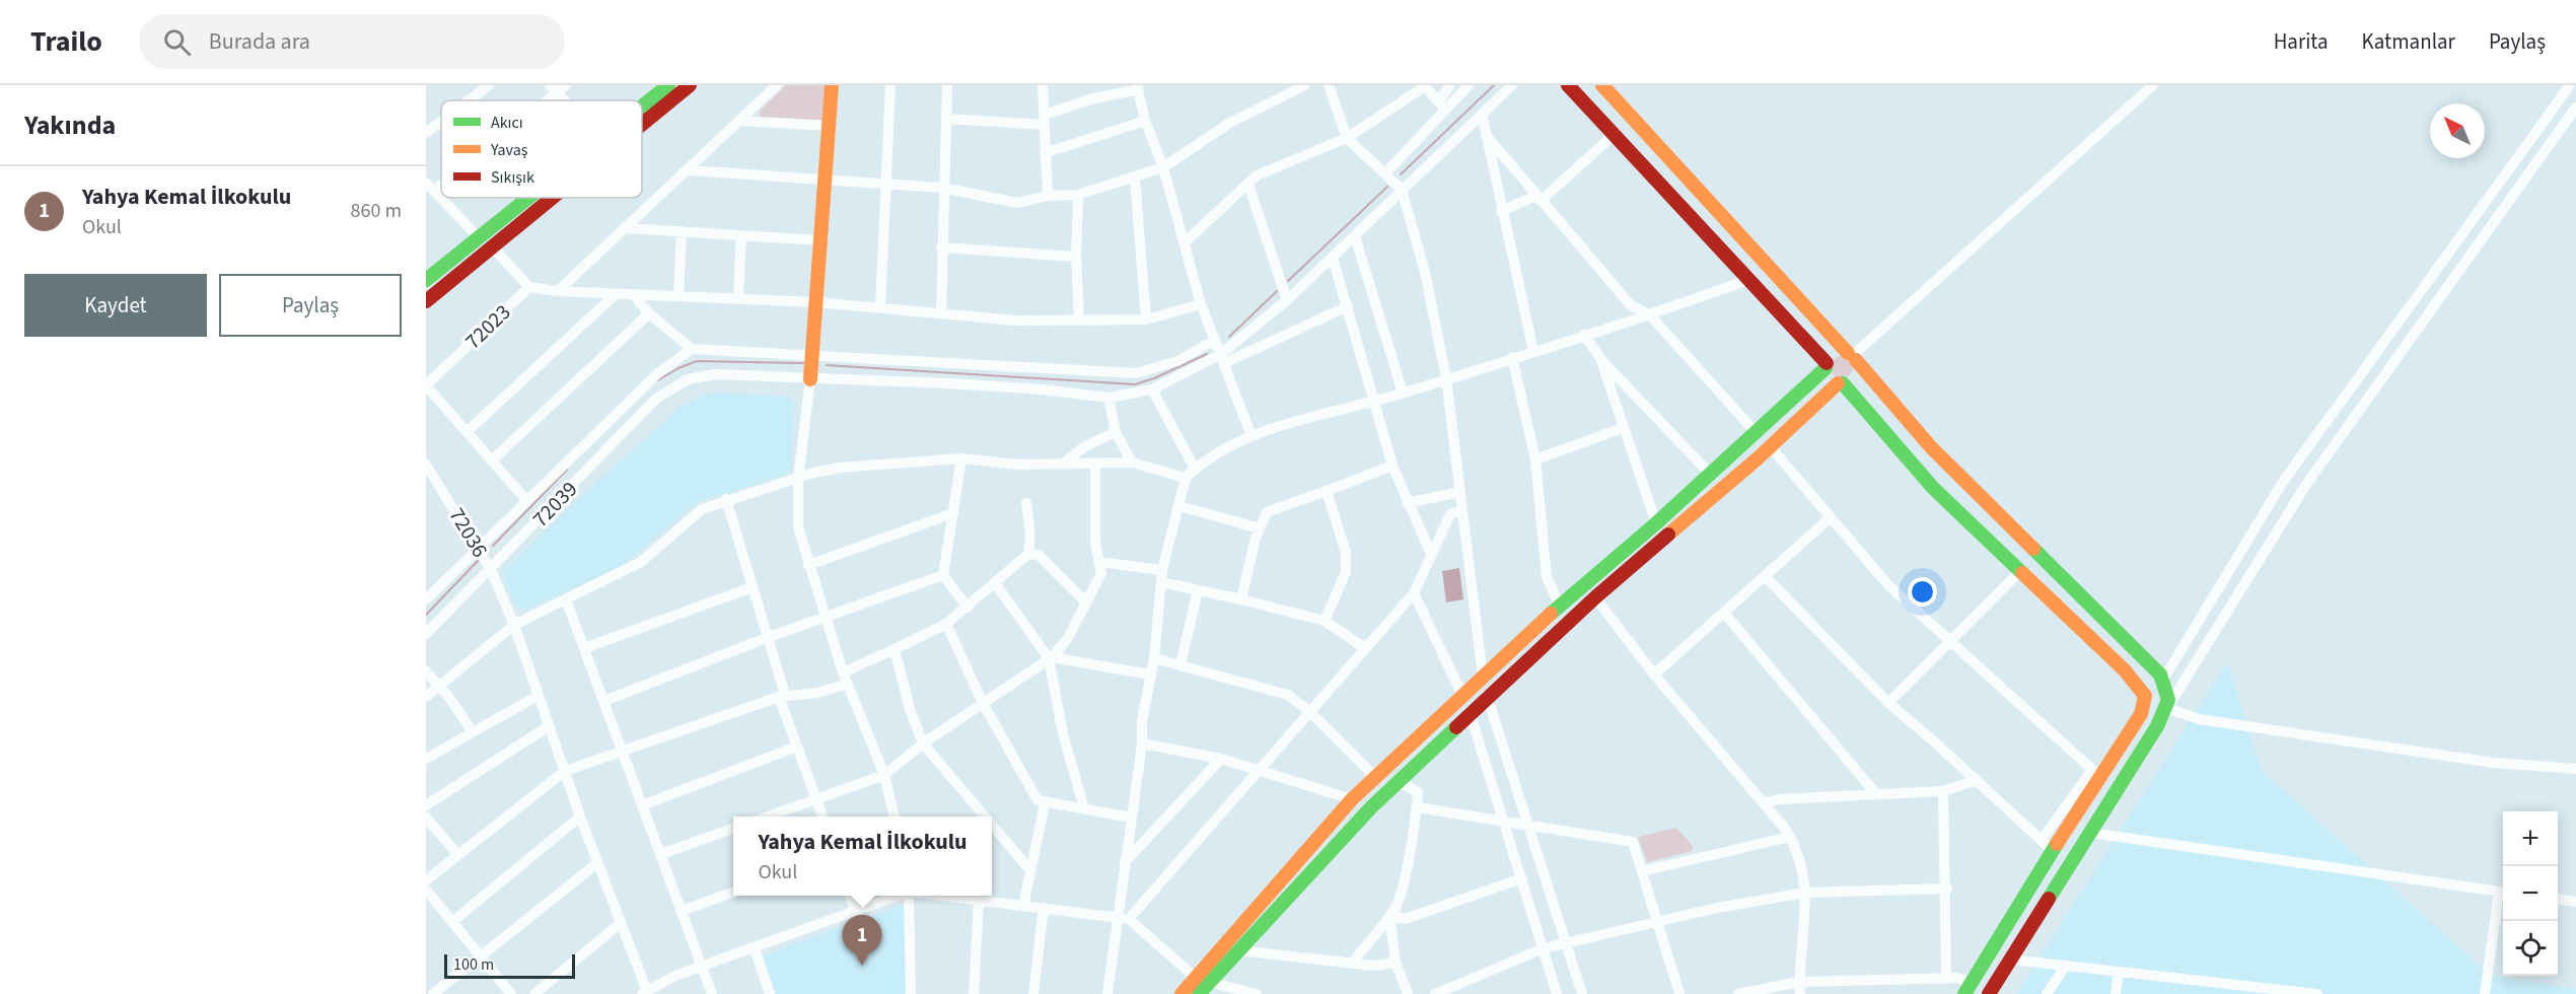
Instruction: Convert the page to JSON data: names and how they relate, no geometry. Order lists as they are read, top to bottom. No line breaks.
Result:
{"streets":{"street":["72023","72039","72036"]},"crossings":[["72039","72036"]],"legend":["Akıcı","Yavaş","Sıkışık"],"scale_bar":"100 m","north":"top left","page":{"header":"Trailo","search":"Burada ara","nav":["Harita","Katmanlar","Paylaş"],"heading":"Yakında","list":[{"mark":"1","name":"Yahya Kemal İlkokulu","note":"Okul","value":"860 m"}],"buttons":["Kaydet","Paylaş"],"map_buttons":["+","−"],"popup":["Yahya Kemal İlkokulu","Okul"],"pins":"1","scale":"100 m"}}
